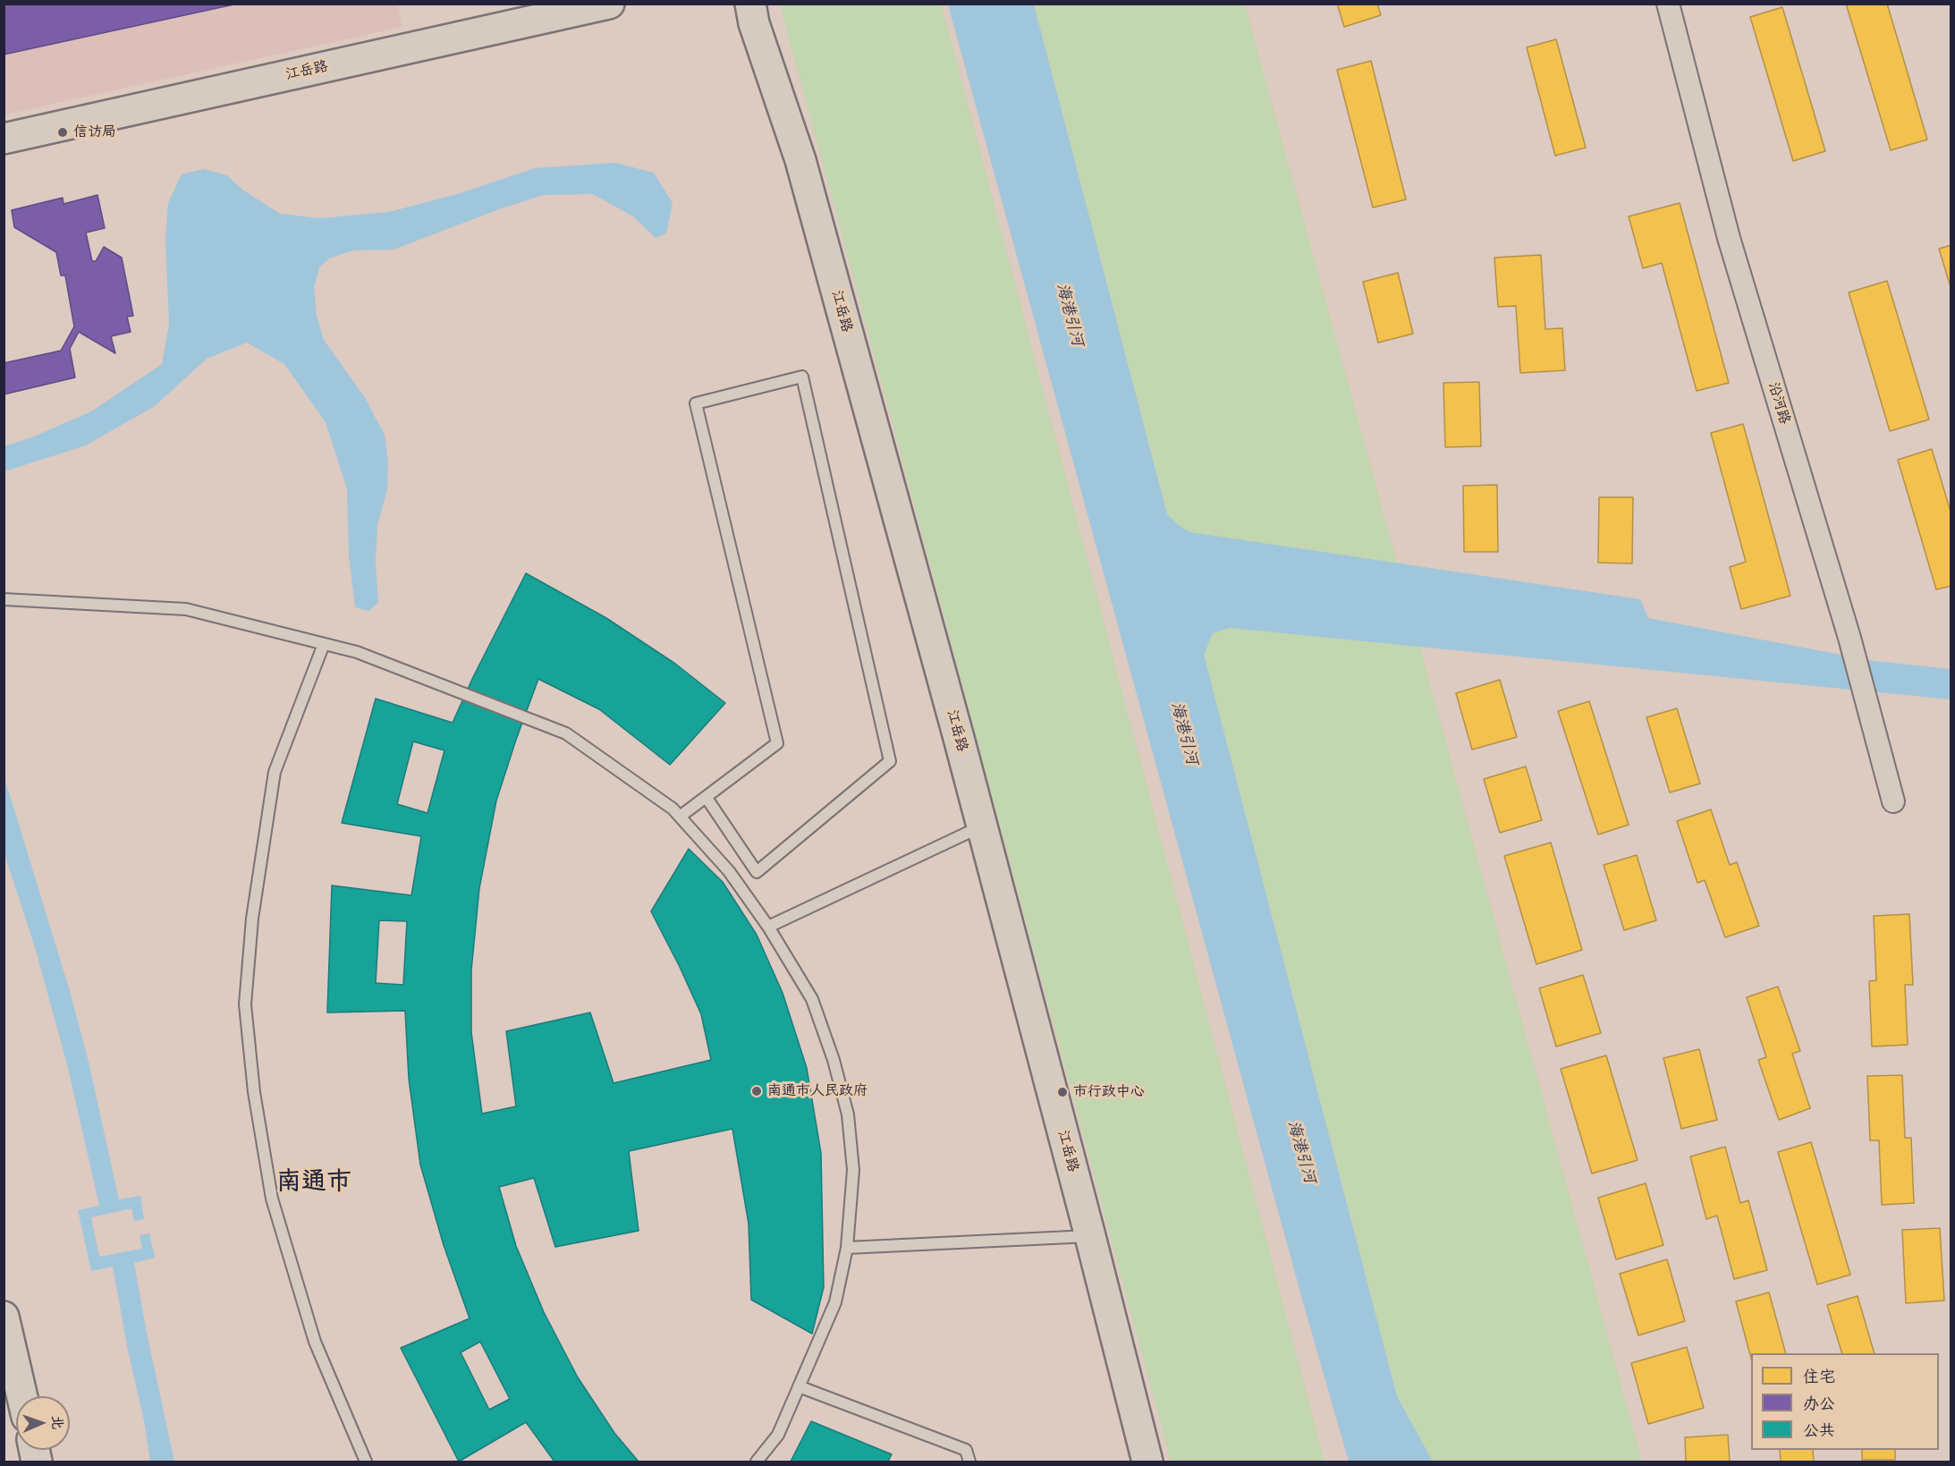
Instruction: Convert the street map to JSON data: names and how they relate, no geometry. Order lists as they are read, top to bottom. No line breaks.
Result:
{"streets":{"street":["江岳路","沿河路"]},"districts":["南通市"],"water":["海港引河"],"places":["信访局","南通市人民政府","市行政中心"],"legend":["住宅","办公","公共"],"north":"right"}
